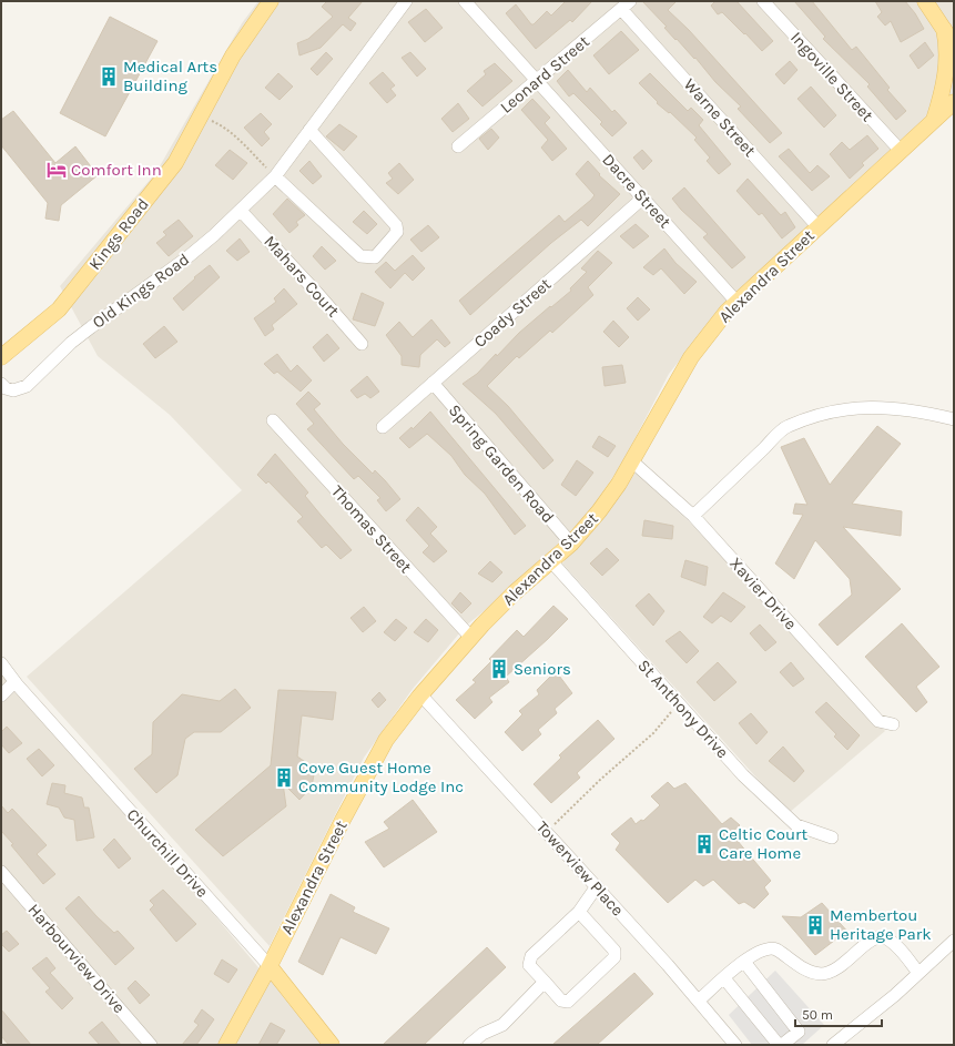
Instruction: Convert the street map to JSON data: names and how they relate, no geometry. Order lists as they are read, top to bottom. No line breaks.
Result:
{"streets":{"main road":["Kings Road","Alexandra Street","Churchill Drive"],"street":["Leonard Street","Ingoville Street","Warne Street","Dacre Street","Mahars Court","Old Kings Road","Coady Street","Spring Garden Road","Thomas Street","Xavier Drive","St Anthony Drive","Towerview Place","Harbourview Drive"]},"crossings":[["Leonard Street","Warne Street"],["Leonard Street","Dacre Street"],["Ingoville Street","Alexandra Street"],["Warne Street","Alexandra Street"],["Dacre Street","Alexandra Street"],["Dacre Street","Coady Street"],["Mahars Court","Old Kings Road"],["Alexandra Street","Spring Garden Road"],["Alexandra Street","Thomas Street"],["Alexandra Street","Xavier Drive"],["Alexandra Street","St Anthony Drive"],["Alexandra Street","Churchill Drive"],["Alexandra Street","Towerview Place"],["Coady Street","Spring Garden Road"]],"places":{"building":["Medical Arts Building","Seniors","Cove Guest Home Community Lodge Inc","Celtic Court Care Home","Membertou Heritage Park"],"hotel":["Comfort Inn"]},"scale_bar":"50 m"}
